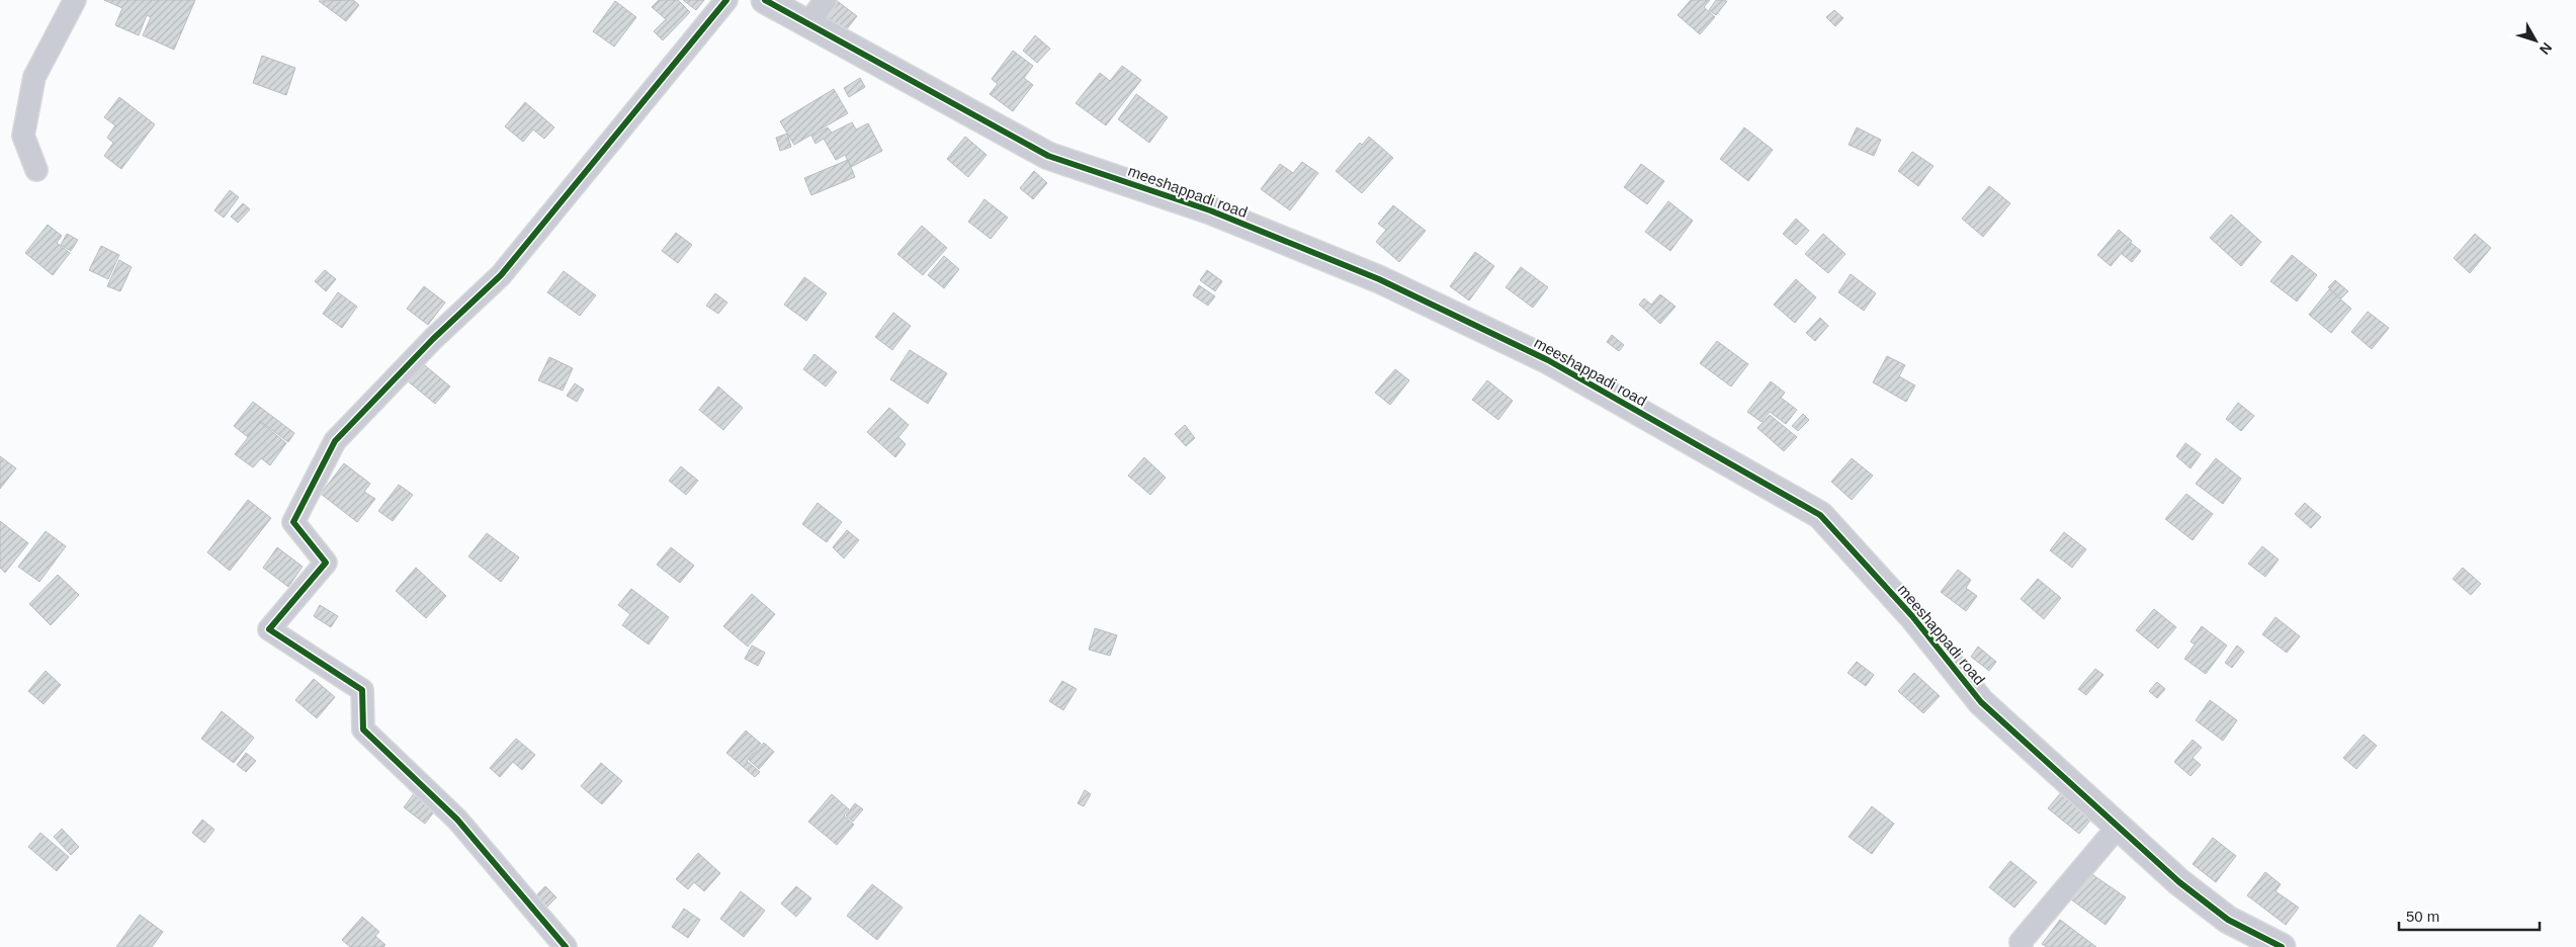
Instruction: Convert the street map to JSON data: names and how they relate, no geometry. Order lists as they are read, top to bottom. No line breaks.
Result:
{"streets":{"street":["meeshappadi road"]},"scale_bar":"50 m","north":"bottom right"}
